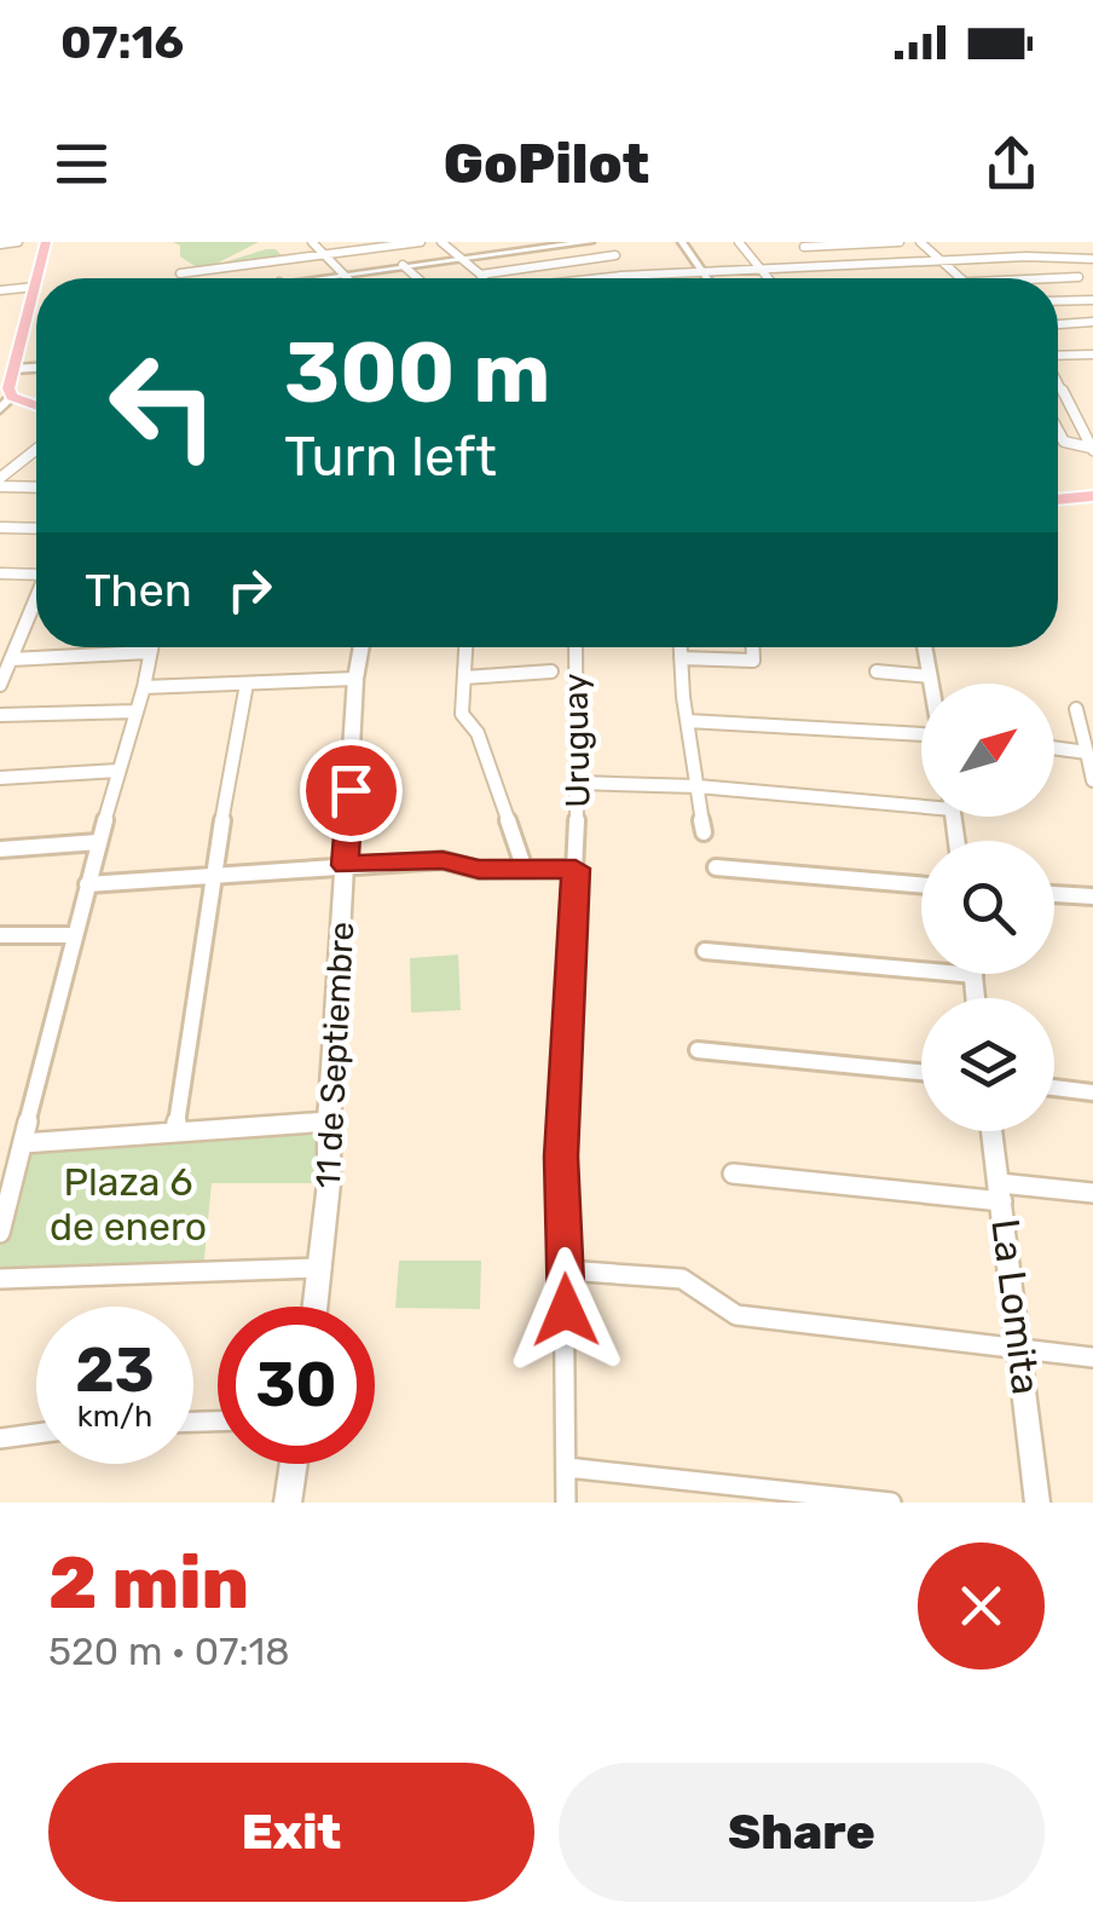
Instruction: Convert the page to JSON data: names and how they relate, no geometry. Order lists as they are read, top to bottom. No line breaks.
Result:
{"streets":{"main road":["11 de Septiembre"],"street":["Uruguay","La Lomita"]},"parks":["Plaza 6 de enero"],"north":"top right","page":{"status":"07:16","header":"GoPilot","turn":["300 m","Turn left"],"then":"Then","speed":"23 km/h","limit":"30","heading":["2 min","520 m · 07:18"],"buttons":["Exit","Share"]}}
